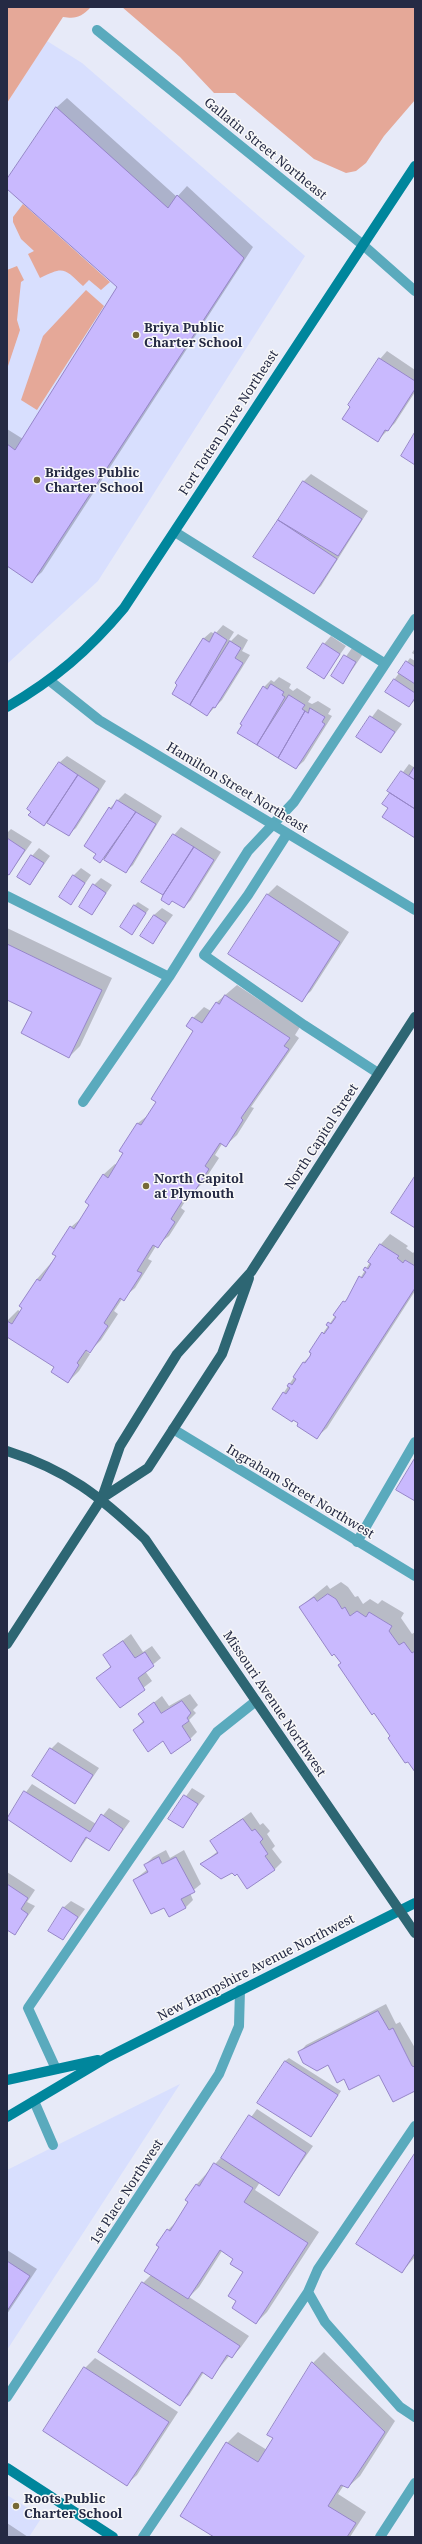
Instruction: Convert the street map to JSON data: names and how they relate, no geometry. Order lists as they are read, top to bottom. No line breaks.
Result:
{"streets":{"main road":["North Capitol Street","Missouri Avenue Northwest"],"street":["Gallatin Street Northeast","Fort Totten Drive Northeast","Hamilton Street Northeast","Ingraham Street Northwest","New Hampshire Avenue Northwest","1st Place Northwest"]},"crossings":[["Gallatin Street Northeast","Fort Totten Drive Northeast"],["Fort Totten Drive Northeast","Hamilton Street Northeast"],["Missouri Avenue Northwest","New Hampshire Avenue Northwest"],["New Hampshire Avenue Northwest","1st Place Northwest"]],"places":["Briya Public Charter School","Bridges Public Charter School","North Capitol at Plymouth","Roots Public Charter School"]}
